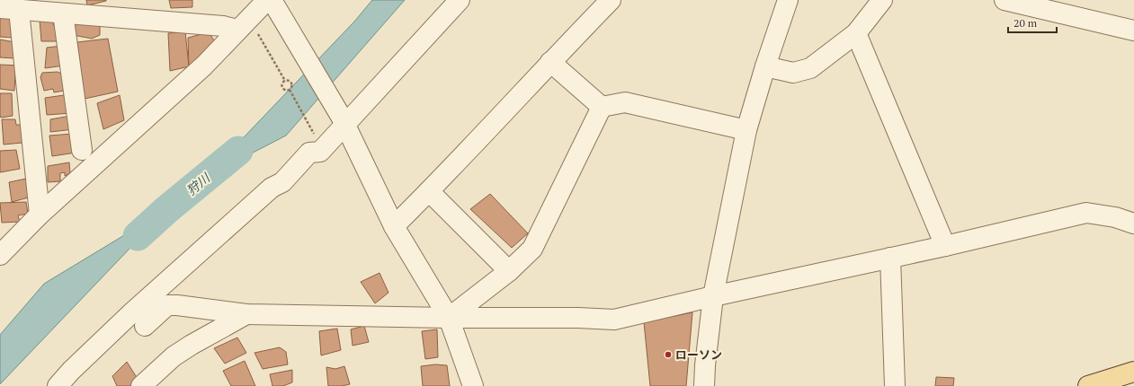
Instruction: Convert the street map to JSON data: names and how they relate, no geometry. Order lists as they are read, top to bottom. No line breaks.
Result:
{"water":["狩川"],"places":["ローソン"],"scale_bar":"20 m"}
